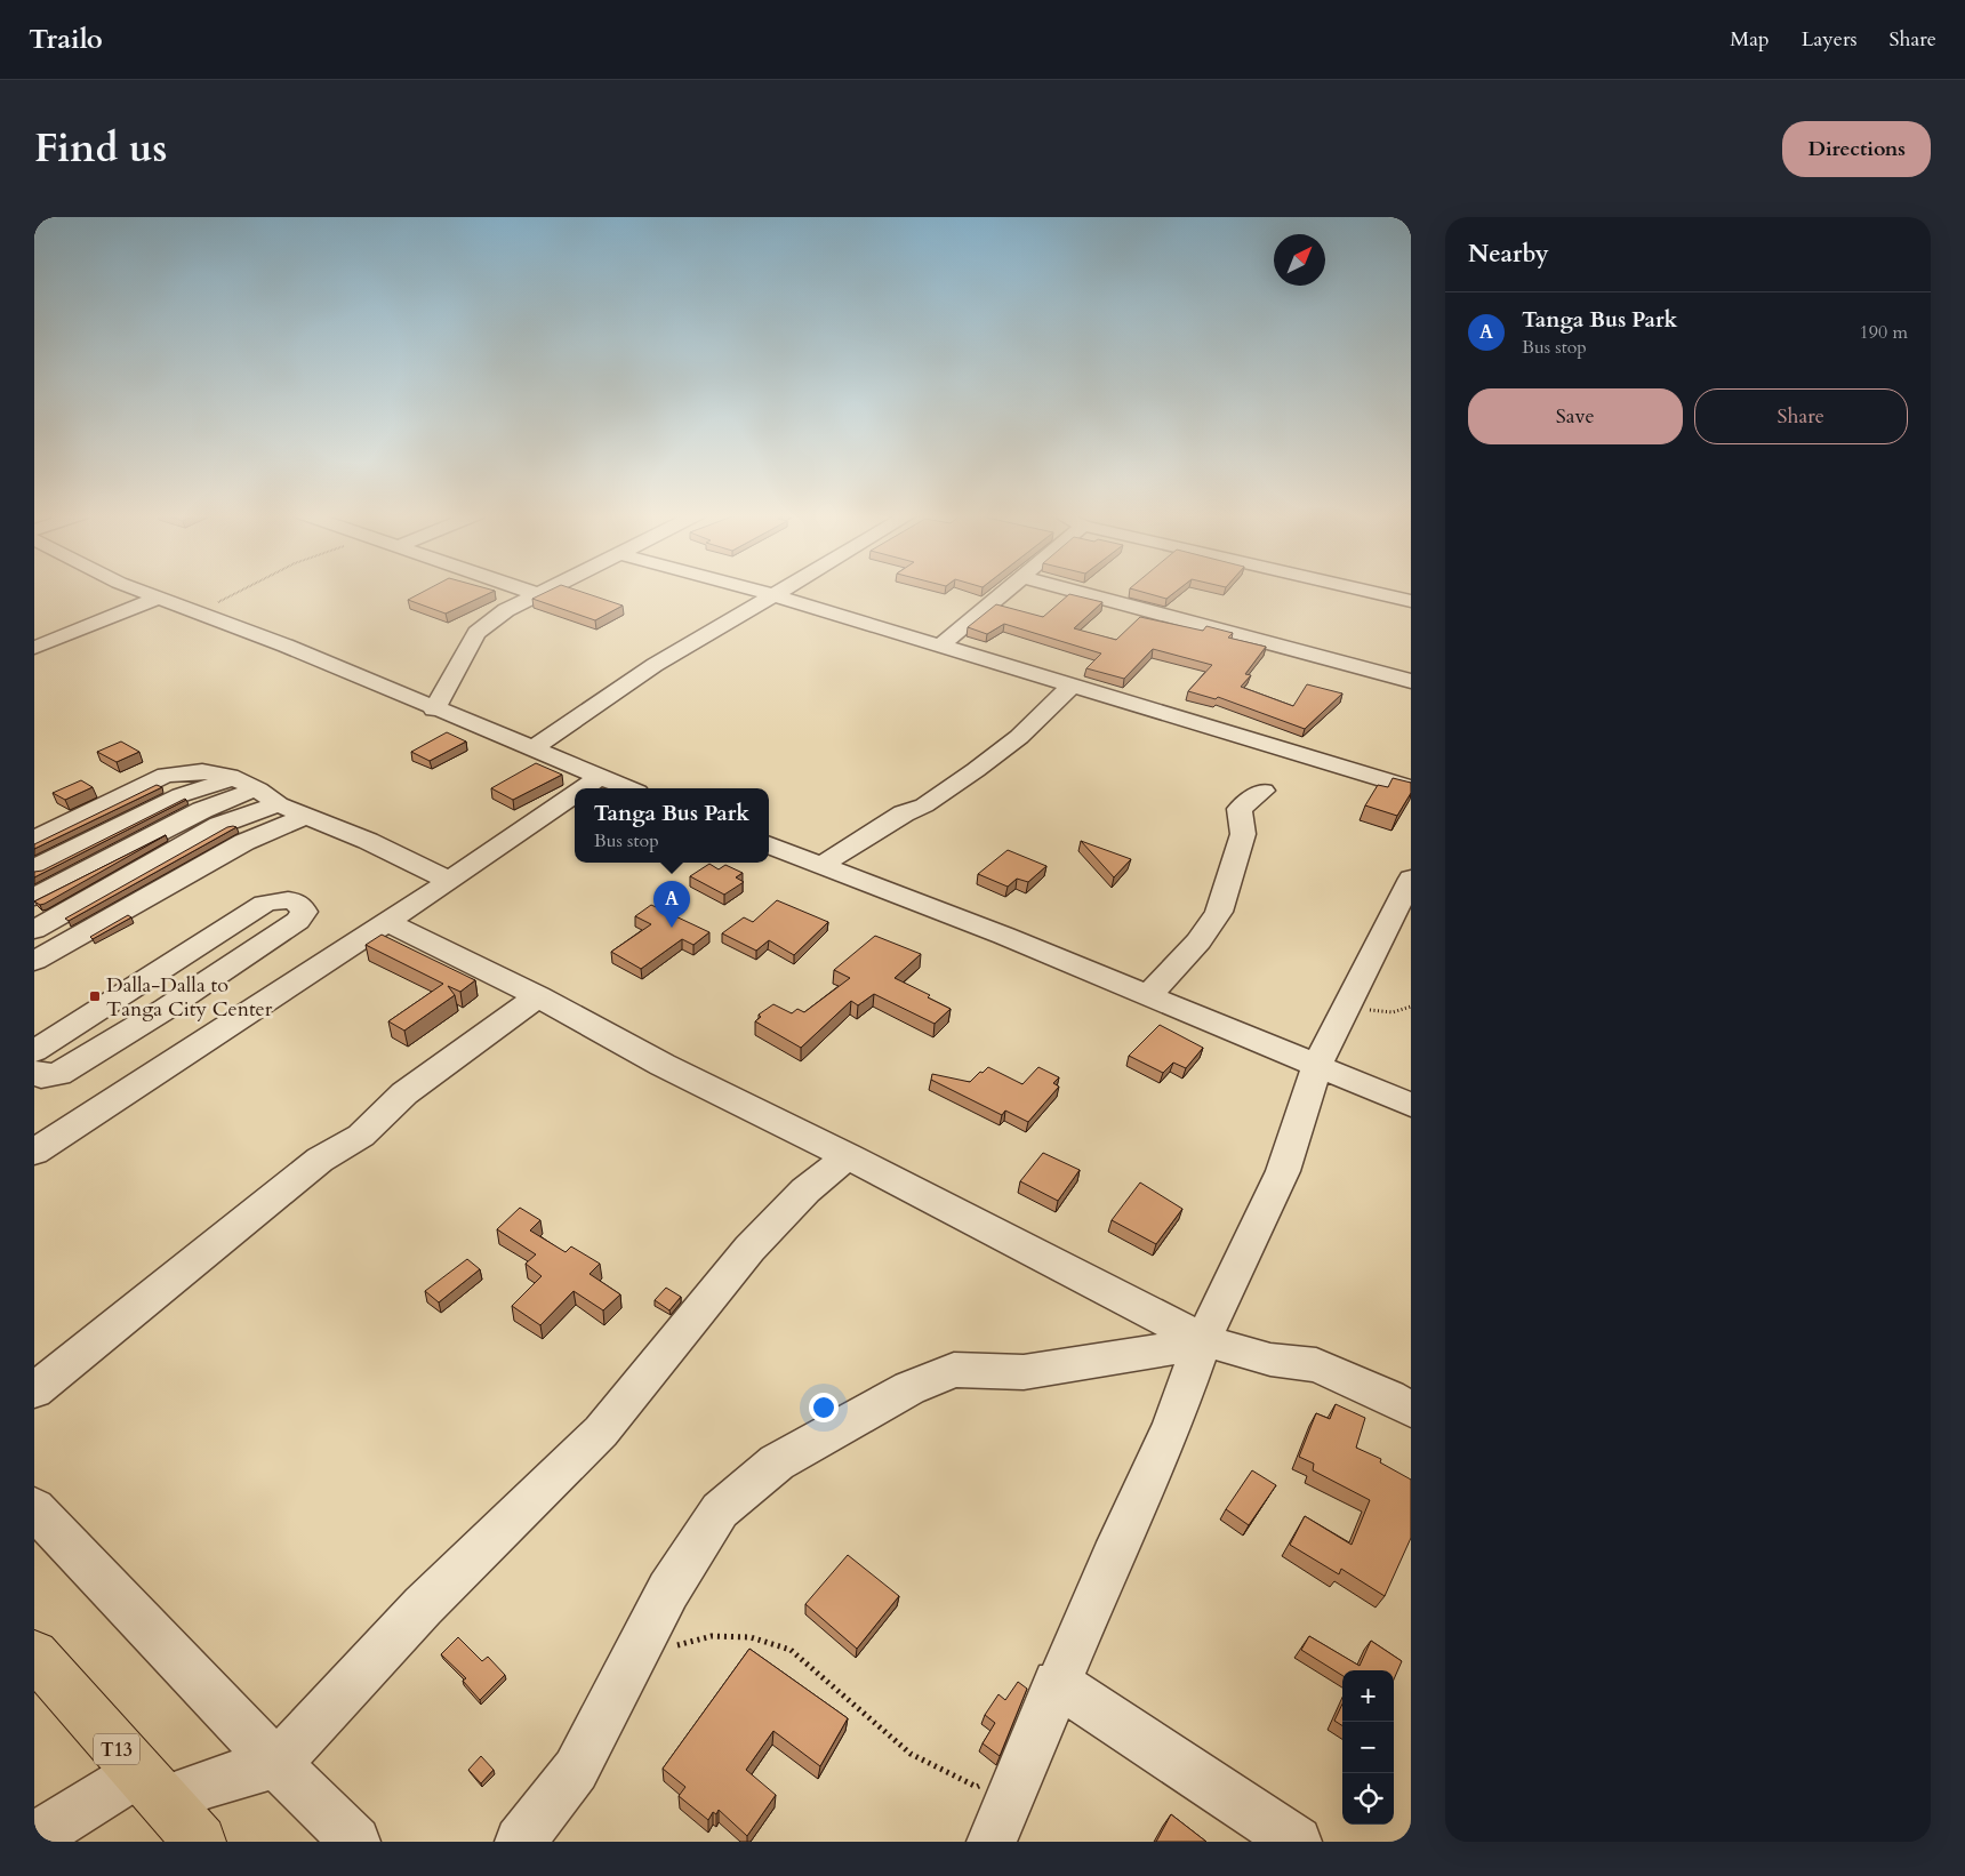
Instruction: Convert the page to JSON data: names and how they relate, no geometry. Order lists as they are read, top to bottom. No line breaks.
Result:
{"streets":{"highway":["T13"]},"places":{"transit":["Dalla-Dalla to Tanga City Center"]},"north":"top right","page":{"header":"Trailo","nav":["Map","Layers","Share"],"title":"Find us","buttons":["Directions",["Save","Share"]],"heading":"Nearby","list":[{"mark":"A","name":"Tanga Bus Park","note":"Bus stop","value":"190 m"}],"popup":["Tanga Bus Park","Bus stop"],"pins":"A","map_buttons":["+","−"]}}
